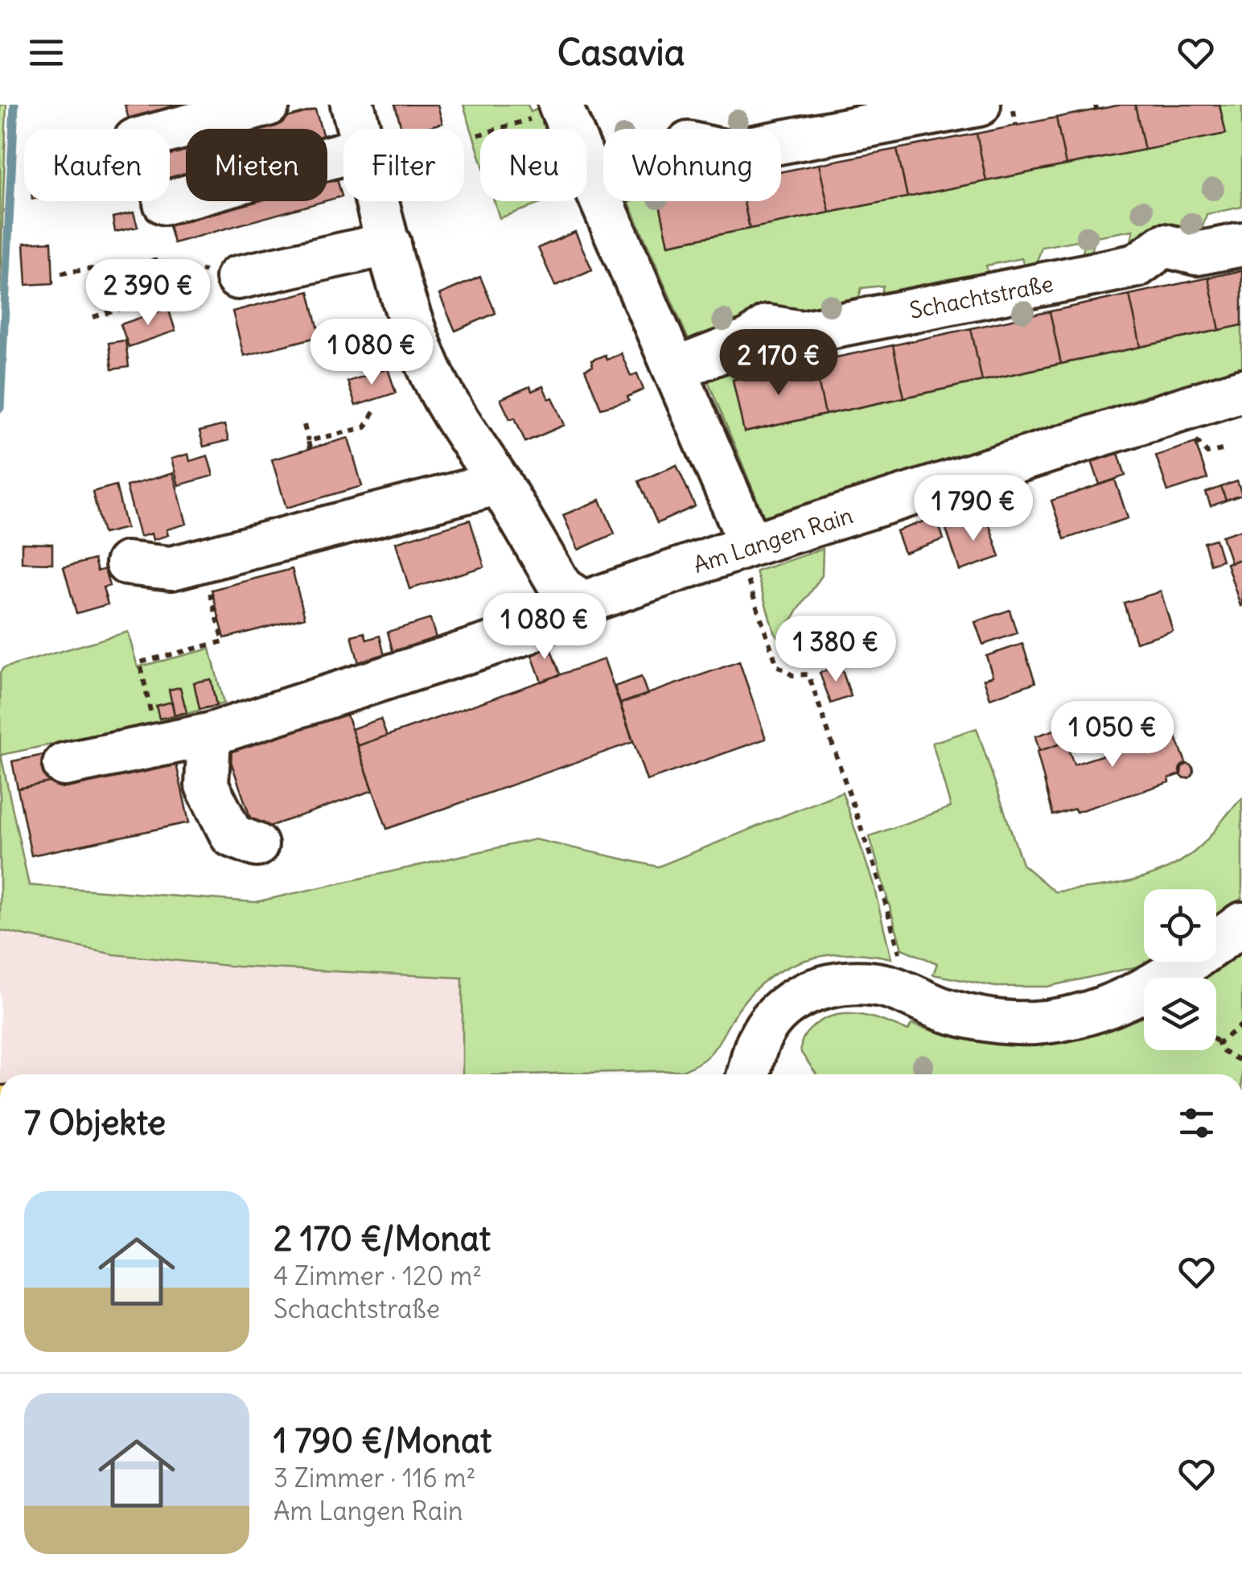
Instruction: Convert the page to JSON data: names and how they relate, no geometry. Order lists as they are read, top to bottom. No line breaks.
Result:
{"streets":{"street":["Schachtstraße","Am Langen Rain"]},"page":{"header":"Casavia","chip":["Kaufen","Mieten","Filter","Neu","Wohnung"],"price":["2 390 €","1 080 €","2 170 €","1 790 €","1 080 €","1 380 €","1 050 €"],"heading":"7 Objekte","list":[{"name":"2 170 €/Monat","note":"4 Zimmer · 120 m² · Schachtstraße"},{"name":"1 790 €/Monat","note":"3 Zimmer · 116 m² · Am Langen Rain"}]}}
